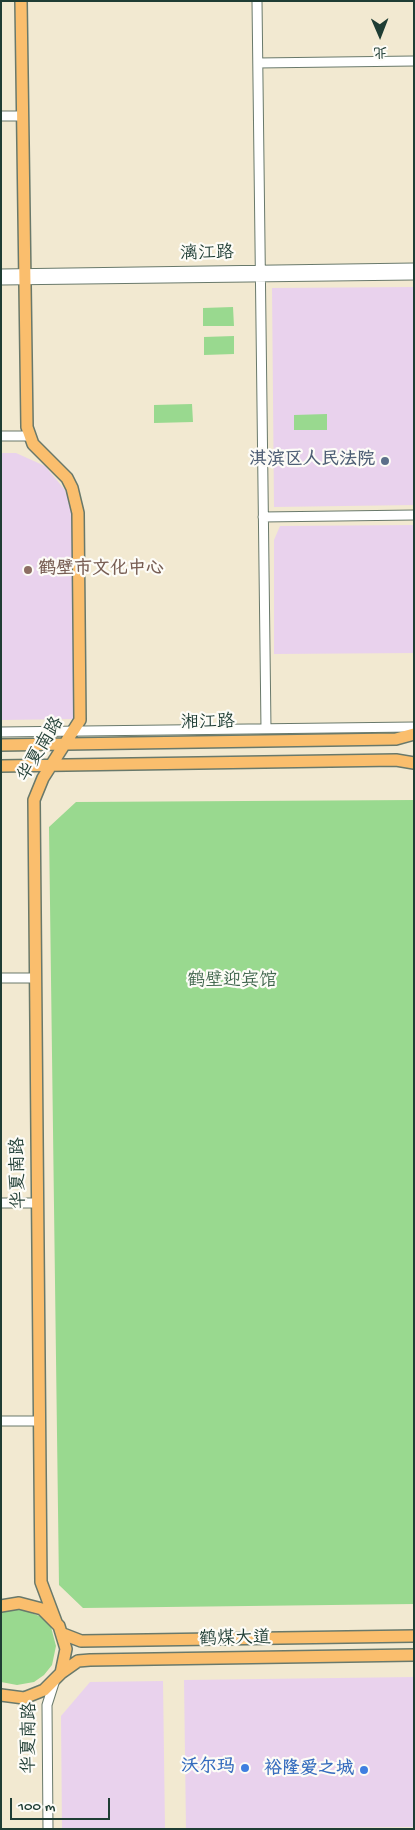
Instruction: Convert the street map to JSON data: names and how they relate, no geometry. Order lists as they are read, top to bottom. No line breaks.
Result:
{"streets":{"main road":["湘江路","华夏南路","鹤煤大道"],"street":["漓江路"]},"crossings":[["湘江路","华夏南路"],["华夏南路","鹤煤大道"]],"parks":["鹤壁迎宾馆"],"places":["淇滨区人民法院","鹤壁市文化中心","沃尔玛","裕隆爱之城"],"scale_bar":"100 m","north":"bottom"}
